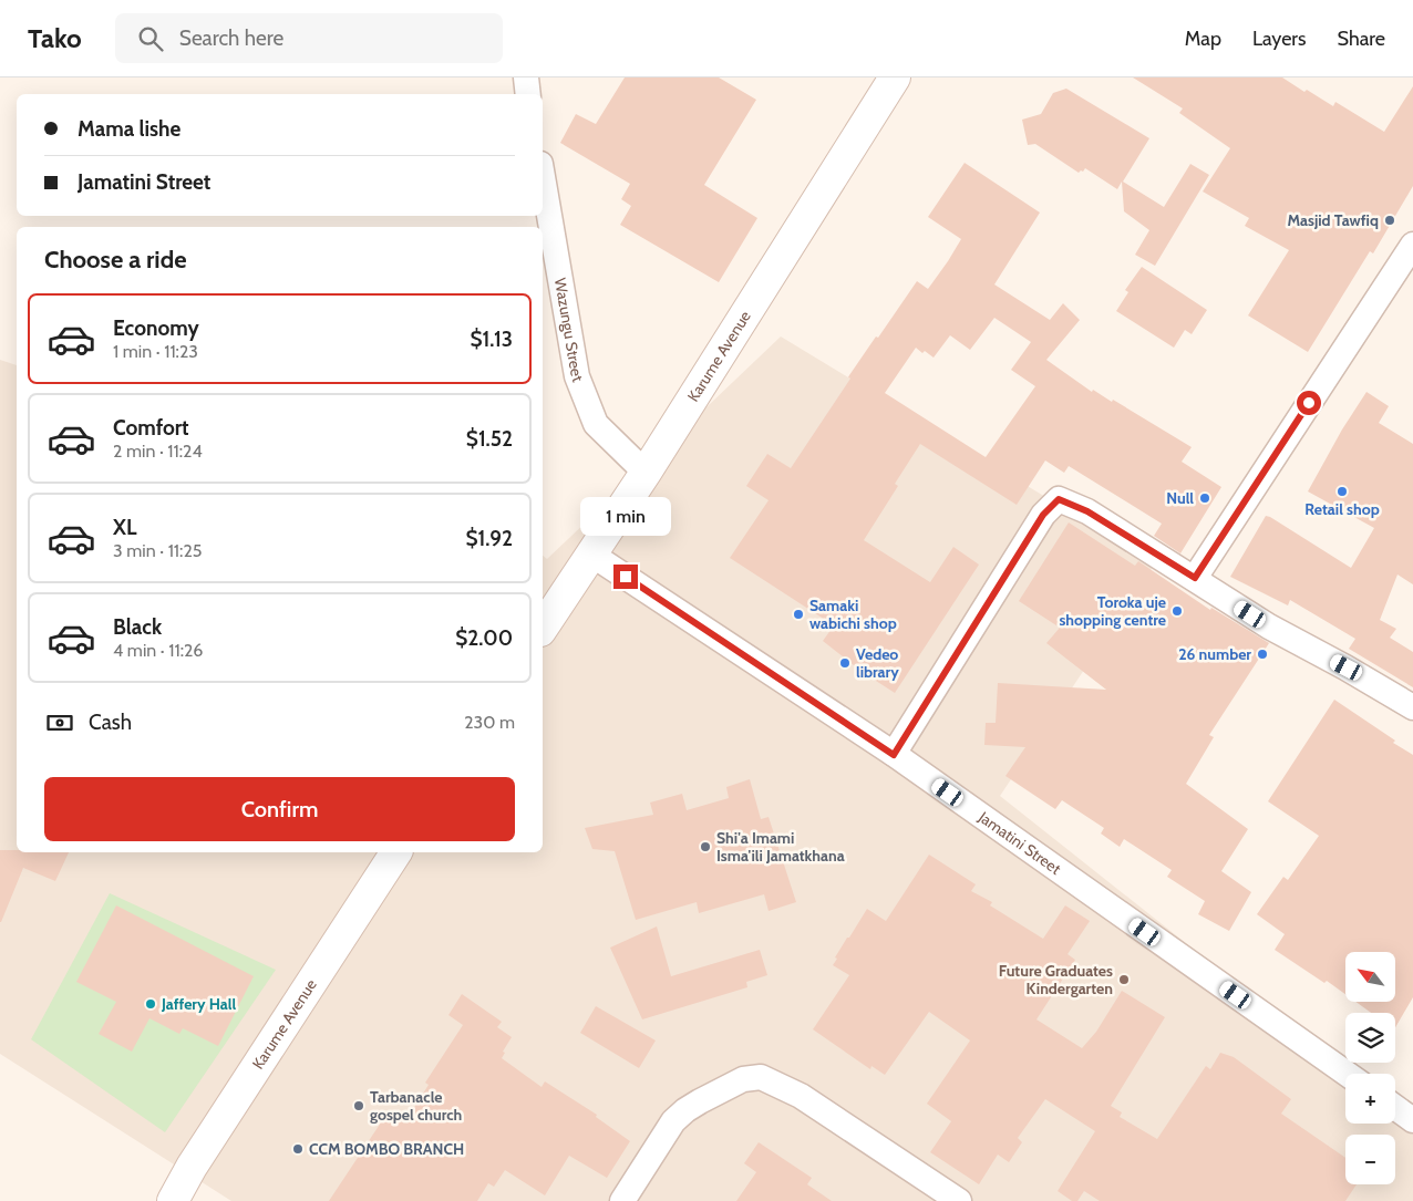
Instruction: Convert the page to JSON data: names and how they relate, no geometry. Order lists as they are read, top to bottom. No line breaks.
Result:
{"streets":{"main road":["Karume Avenue"],"street":["Wazungu Street","Jamatini Street"]},"crossings":[["Wazungu Street","Karume Avenue"],["Karume Avenue","Jamatini Street"]],"places":["Masjid Tawfiq","Retail shop","Null","Toroka uje shopping centre","Samaki wabichi shop","26 number","Vedeo library","Shi'a Imami Isma'ili Jamatkhana","Future Graduates Kindergarten","Jaffery Hall","Tarbanacle gospel church","CCM BOMBO BRANCH"],"north":"top left","page":{"header":"Tako","search":"Search here","nav":["Map","Layers","Share"],"banner":["Mama lishe","Jamatini Street"],"heading":"Choose a ride","list":[{"name":"Economy","note":"1 min · 11:23","value":"$1.13"},{"name":"Comfort","note":"2 min · 11:24","value":"$1.52"},{"name":"XL","note":"3 min · 11:25","value":"$1.92"},{"name":"Black","note":"4 min · 11:26","value":"$2.00"}],"bubble":"1 min","pay":["Cash","230 m"],"buttons":"Confirm","map_buttons":["+","−"]}}
